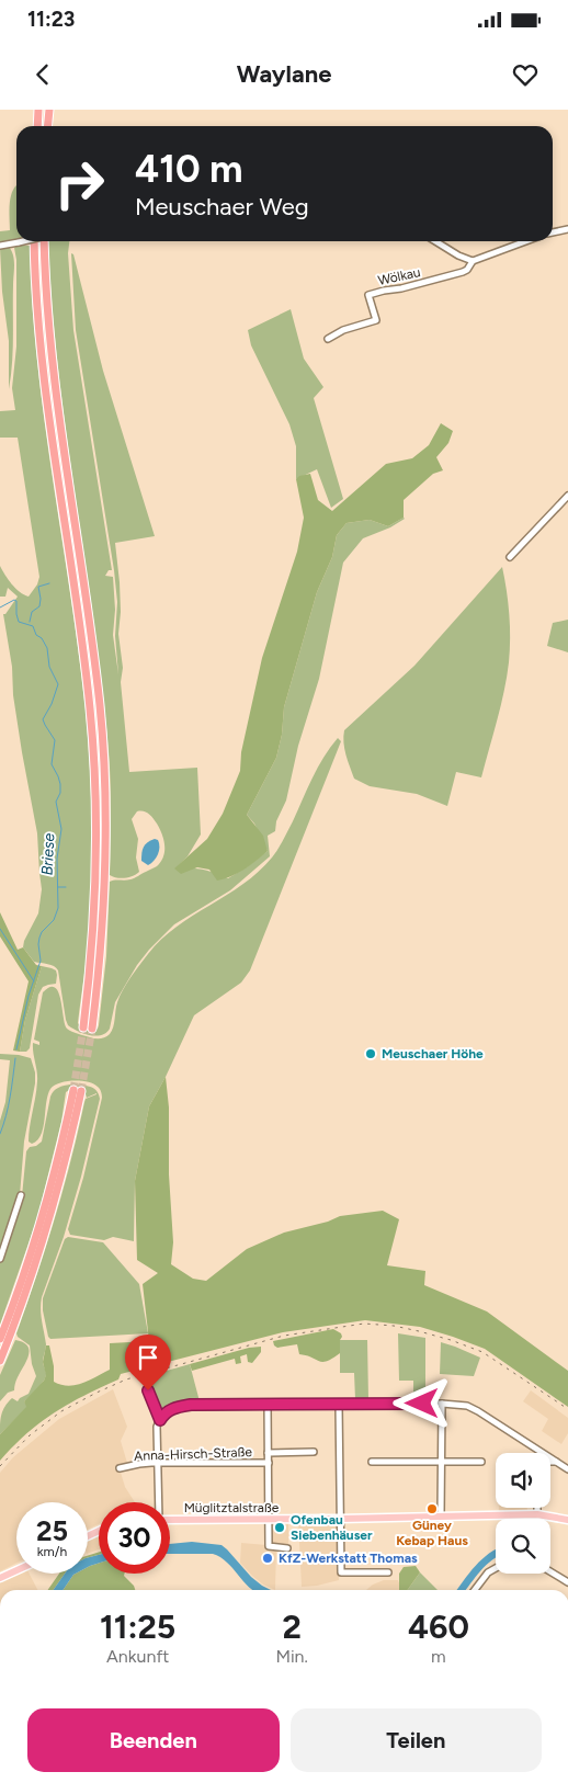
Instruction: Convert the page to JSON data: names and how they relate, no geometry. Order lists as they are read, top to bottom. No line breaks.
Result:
{"streets":{"main road":["Müglitztalstraße"],"street":["Wölkau","Anna-Hirsch-Straße"]},"water":["Briese"],"places":["Meuschaer Höhe","Güney Kebap Haus","Ofenbau Siebenhäuser","KfZ-Werkstatt Thomas"],"page":{"status":"11:23","header":"Waylane","turn":["410 m","Meuschaer Weg"],"speed":"25 km/h","limit":"30","eta":["11:25","Ankunft","2","Min.","460","m"],"buttons":["Beenden","Teilen"]}}
